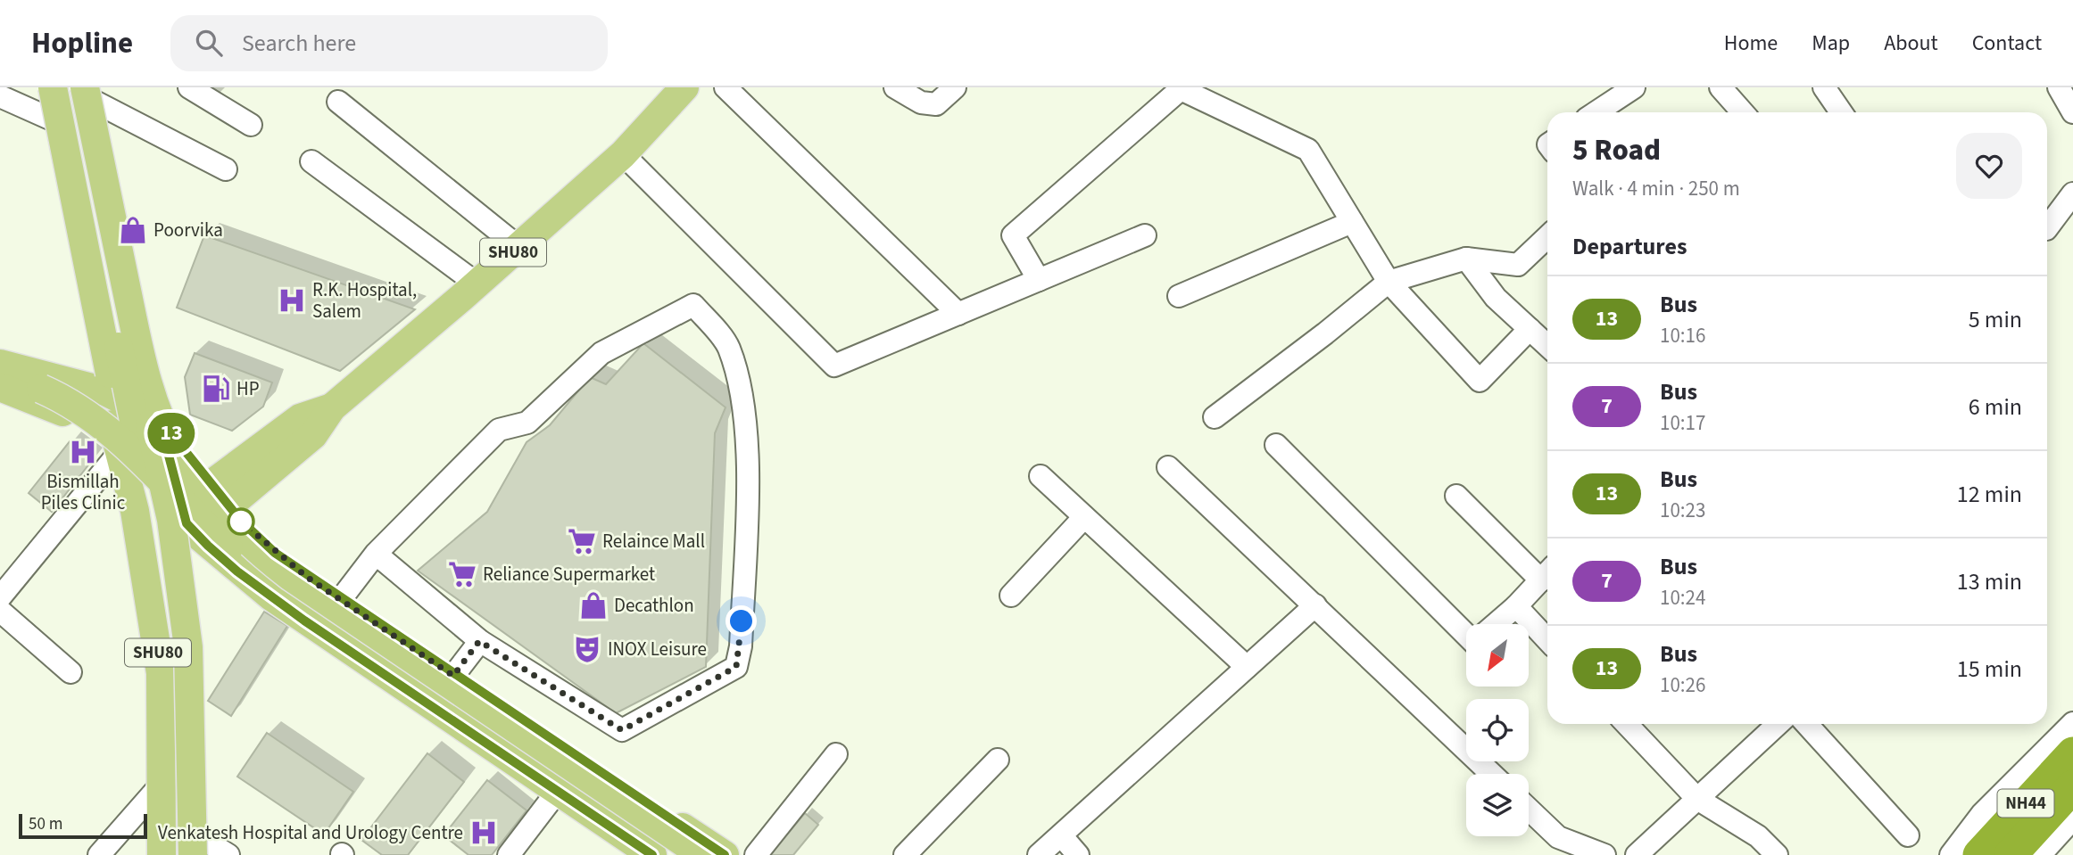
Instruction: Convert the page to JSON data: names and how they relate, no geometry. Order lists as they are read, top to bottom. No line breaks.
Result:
{"streets":{"highway":["NH44"],"main road":["SHU80"]},"places":{"shop":["Poorvika","Decathlon"],"hospital":["R.K. Hospital, Salem","Bismillah Piles Clinic","Venkatesh Hospital and Urology Centre"],"fuel station":["HP"],"supermarket":["Relaince Mall","Reliance Supermarket"],"theatre":["INOX Leisure"]},"lines":["bus line 13"],"scale_bar":"50 m","north":"bottom left","page":{"header":"Hopline","search":"Search here","nav":["Home","Map","About","Contact"],"on_map":"13","heading":[["5 Road","Walk · 4 min · 250 m"],"Departures"],"list":[{"mark":"13","name":"Bus","note":"10:16","value":"5 min"},{"mark":"7","name":"Bus","note":"10:17","value":"6 min"},{"mark":"13","name":"Bus","note":"10:23","value":"12 min"},{"mark":"7","name":"Bus","note":"10:24","value":"13 min"},{"mark":"13","name":"Bus","note":"10:26","value":"15 min"}],"scale":"50 m"}}
